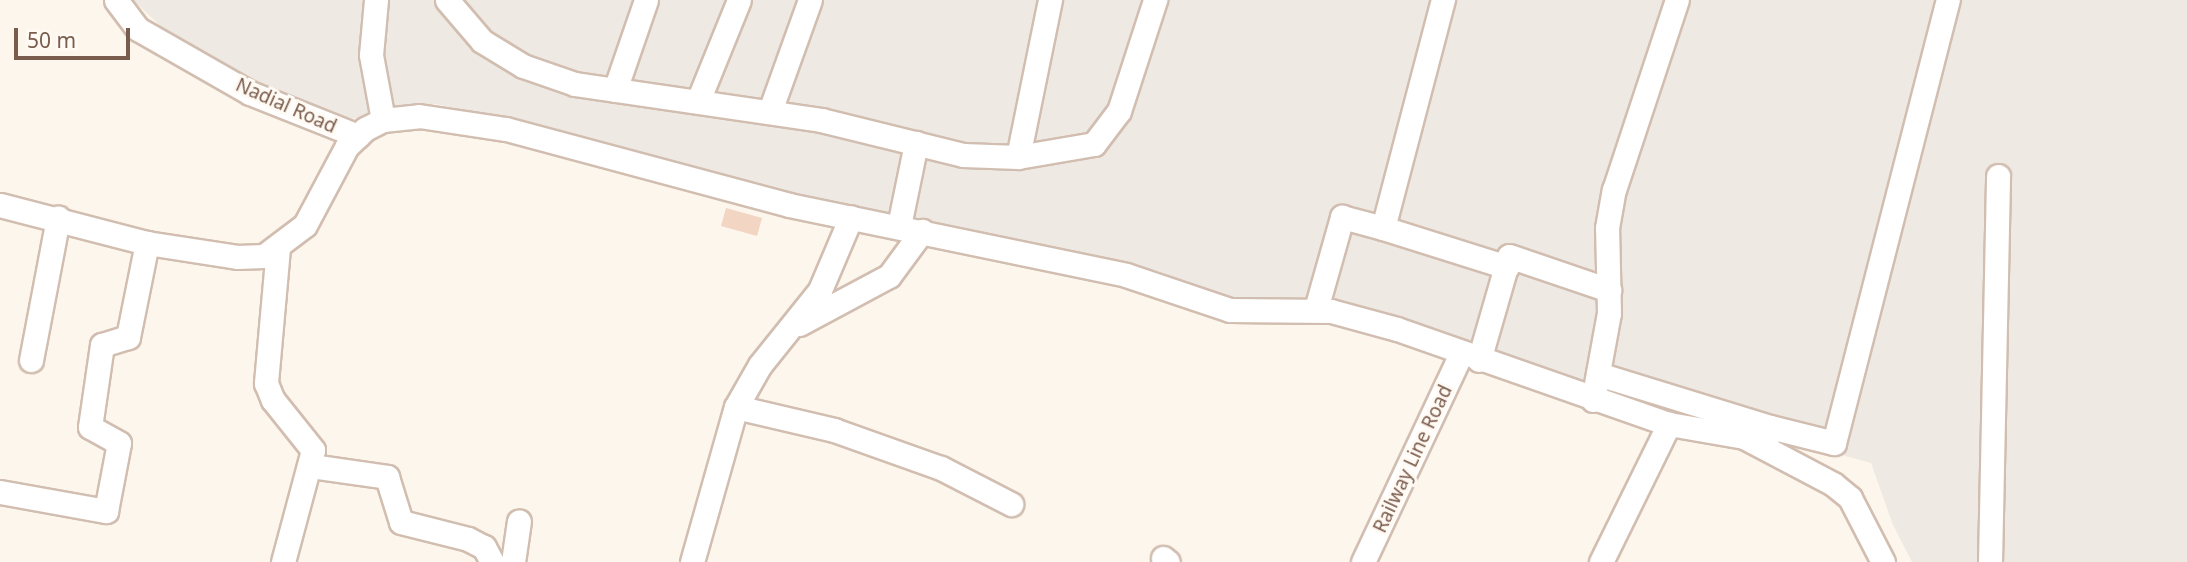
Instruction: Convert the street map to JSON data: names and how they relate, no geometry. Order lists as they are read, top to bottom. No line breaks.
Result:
{"streets":{"street":["Nadial Road","Railway Line Road"]},"scale_bar":"50 m"}
